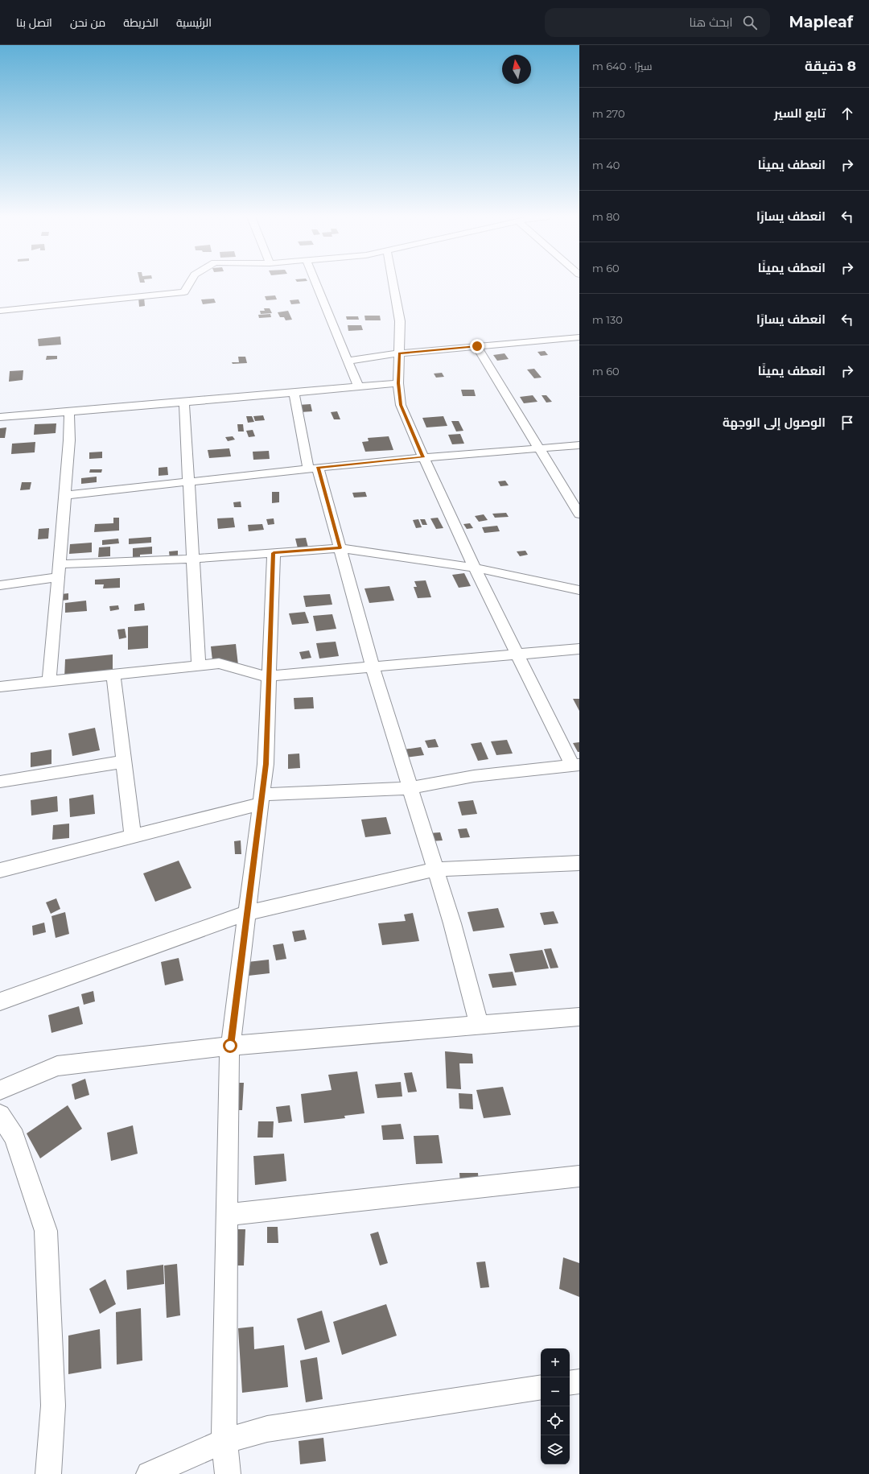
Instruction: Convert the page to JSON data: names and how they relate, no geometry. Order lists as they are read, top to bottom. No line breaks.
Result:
{"north":"top","page":{"header":"Mapleaf","search":"ابحث هنا","nav":["الرئيسية","الخريطة","من نحن","اتصل بنا"],"heading":["8 دقيقة","سيرًا · 640 m"],"list":[["تابع السير","270 m"],["انعطف يمينًا","40 m"],["انعطف يسارًا","80 m"],["انعطف يمينًا","60 m"],["انعطف يسارًا","130 m"],["انعطف يمينًا","60 m"],"الوصول إلى الوجهة"],"map_buttons":["+","−"]}}
